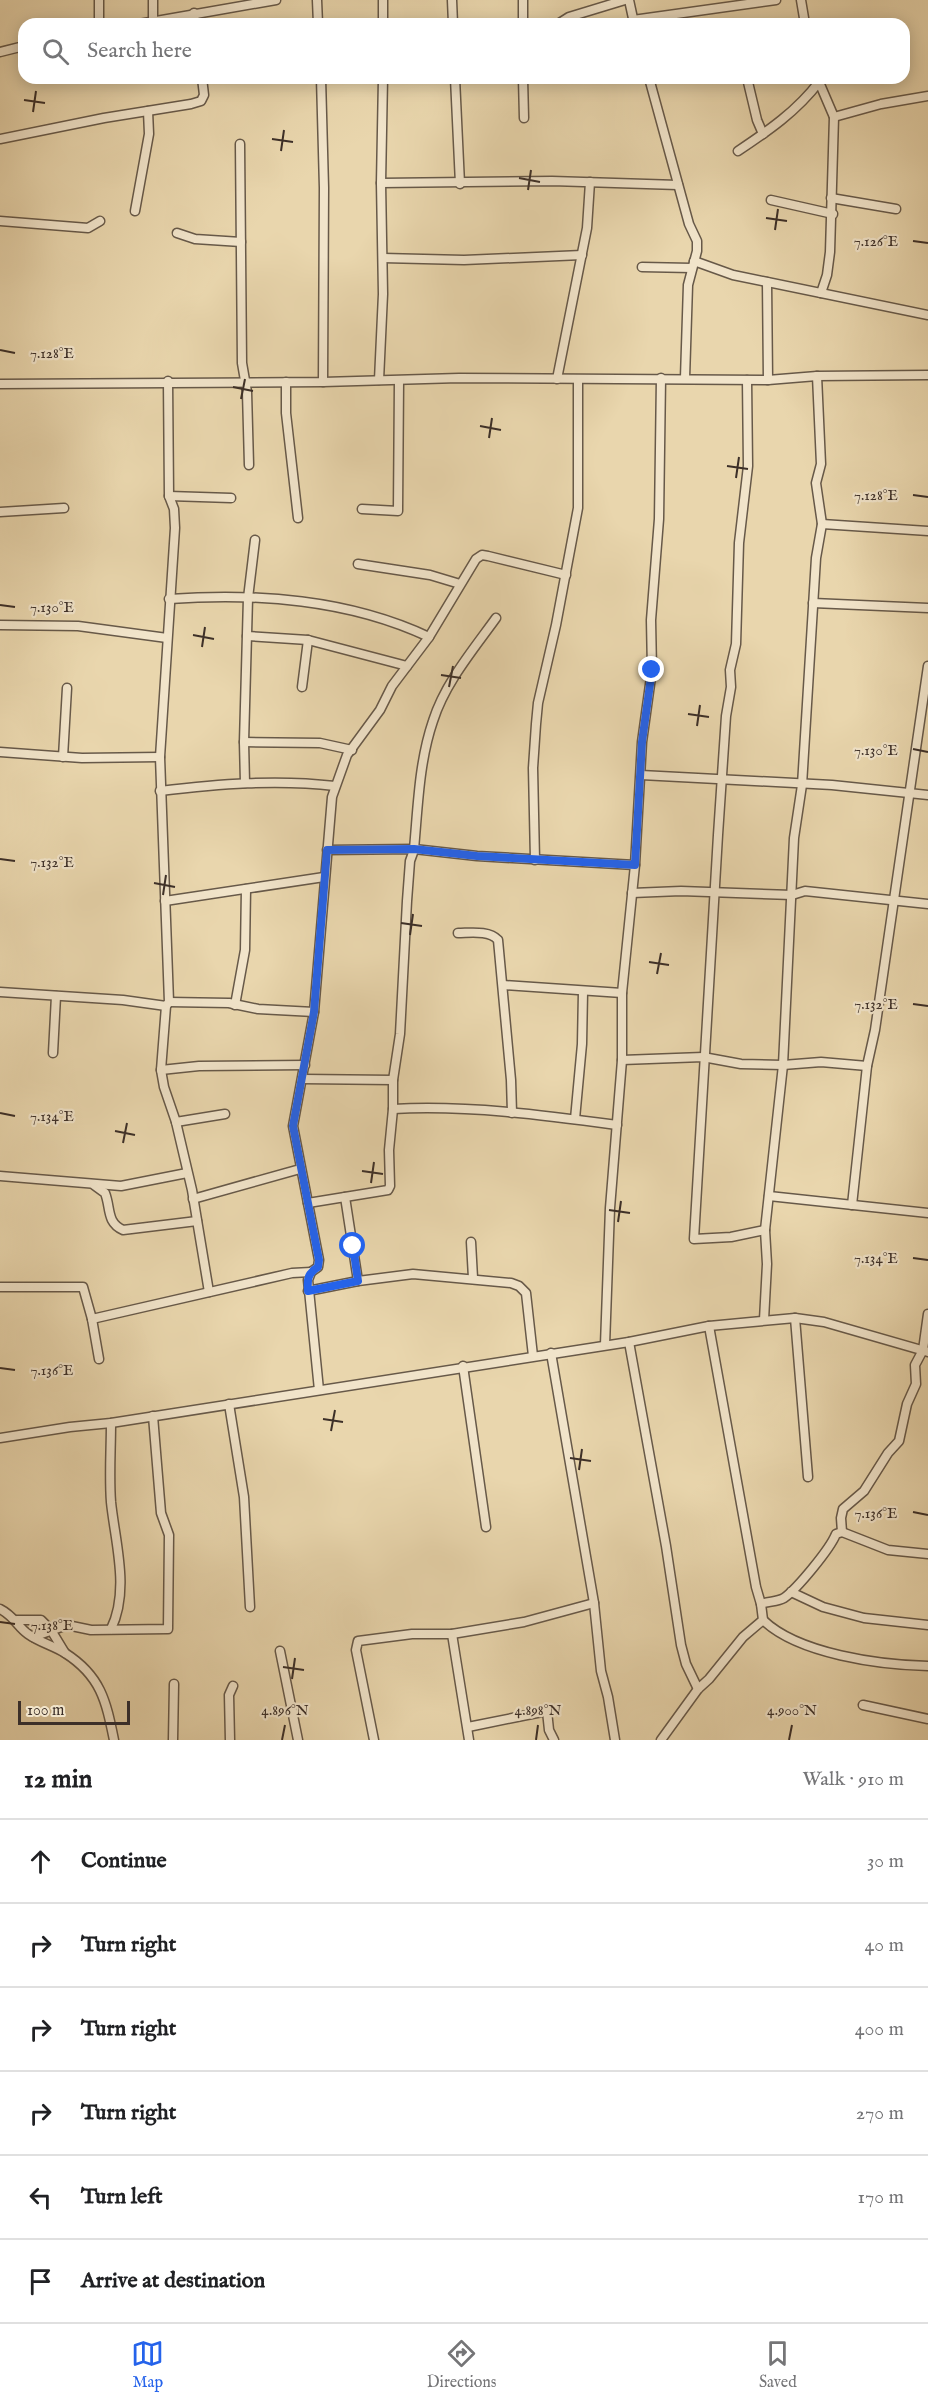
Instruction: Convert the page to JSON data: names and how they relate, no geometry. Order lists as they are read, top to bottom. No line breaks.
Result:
{"scale_bar":"100 m","page":{"search":"Search here","scale":"100 m","heading":["12 min","Walk · 910 m"],"list":[["Continue","30 m"],["Turn right","40 m"],["Turn right","400 m"],["Turn right","270 m"],["Turn left","170 m"],"Arrive at destination"],"nav":["Map","Directions","Saved"]},"coordinates":["7.126°E","7.128°E","7.130°E","7.132°E","7.134°E","7.136°E","7.138°E","4.896°N","4.898°N","4.900°N"]}
